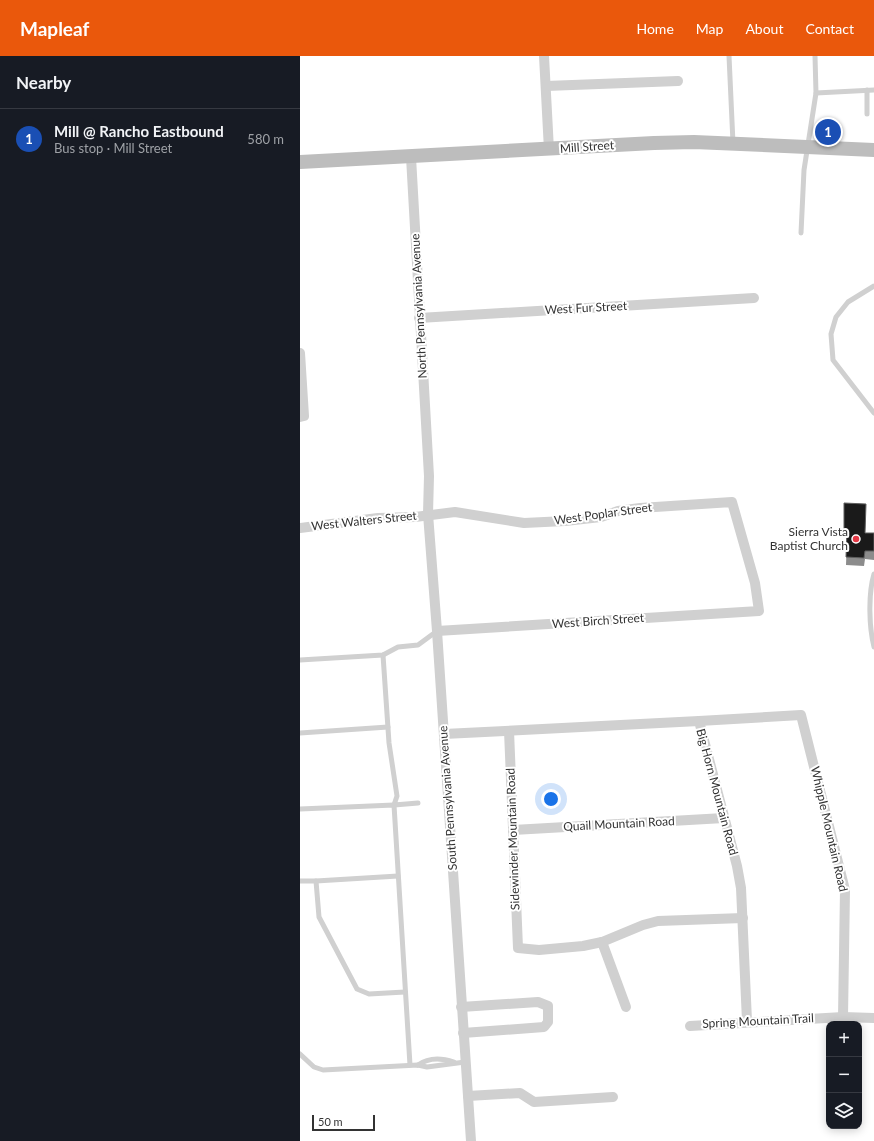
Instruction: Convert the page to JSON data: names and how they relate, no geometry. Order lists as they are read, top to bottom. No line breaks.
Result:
{"streets":{"main road":["Mill Street"],"street":["North Pennsylvania Avenue","West Fur Street","West Poplar Street","West Walters Street","West Birch Street","Big Horn Mountain Road","South Pennsylvania Avenue","Quail Mountain Road","Whipple Mountain Road","Sidewinder Mountain Road","Spring Mountain Trail"]},"crossings":[["Mill Street","North Pennsylvania Avenue"],["North Pennsylvania Avenue","West Fur Street"],["North Pennsylvania Avenue","South Pennsylvania Avenue"],["West Poplar Street","West Walters Street"],["West Poplar Street","West Birch Street"],["West Poplar Street","South Pennsylvania Avenue"],["West Walters Street","South Pennsylvania Avenue"],["West Birch Street","South Pennsylvania Avenue"],["Big Horn Mountain Road","South Pennsylvania Avenue"],["Big Horn Mountain Road","Quail Mountain Road"],["Big Horn Mountain Road","Whipple Mountain Road"],["Big Horn Mountain Road","Sidewinder Mountain Road"],["Big Horn Mountain Road","Spring Mountain Trail"],["Quail Mountain Road","Sidewinder Mountain Road"],["Whipple Mountain Road","Spring Mountain Trail"]],"places":["Sierra Vista Baptist Church"],"scale_bar":"50 m","page":{"header":"Mapleaf","nav":["Home","Map","About","Contact"],"heading":"Nearby","list":[{"mark":"1","name":"Mill @ Rancho Eastbound","note":"Bus stop · Mill Street","value":"580 m"}],"pins":"1","map_buttons":["+","−"],"scale":"50 m"}}
